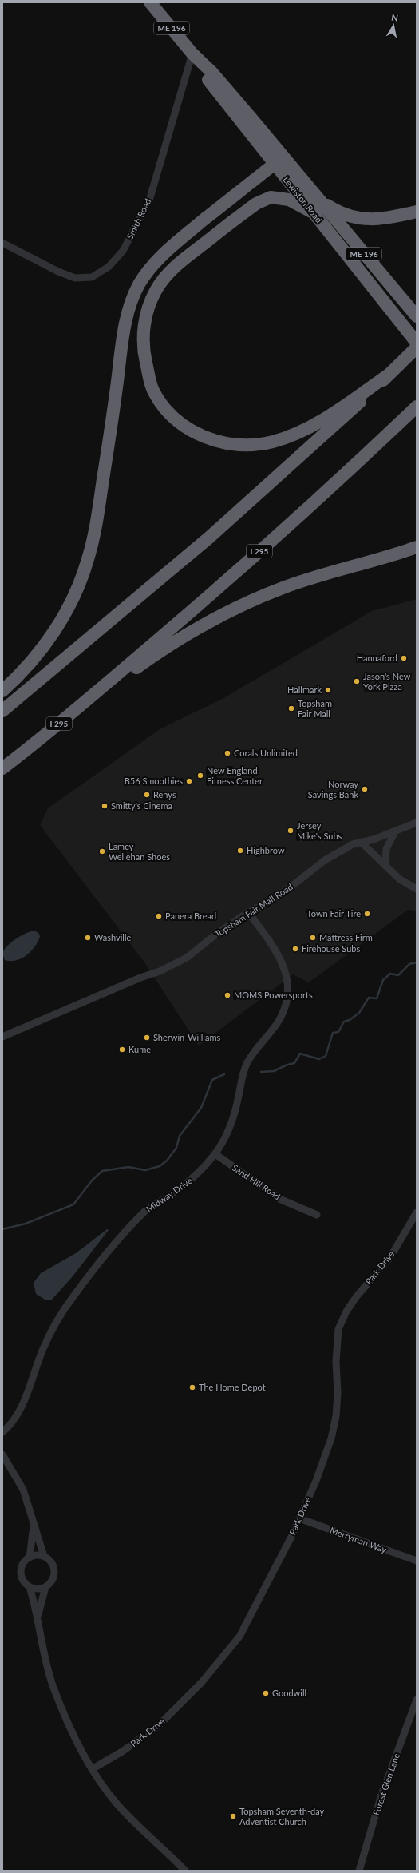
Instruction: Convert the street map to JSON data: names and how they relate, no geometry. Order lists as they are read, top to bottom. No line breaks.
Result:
{"streets":{"highway":["ME 196","Lewiston Road","I 295"],"street":["Smith Road","Topsham Fair Mall Road","Sand Hill Road","Midway Drive","Park Drive","Merryman Way","Forest Glen Lane"]},"crossings":[["Lewiston Road","Smith Road"],["Topsham Fair Mall Road","Midway Drive"],["Sand Hill Road","Midway Drive"],["Park Drive","Merryman Way"]],"places":["Hannaford","Jason's New York Pizza","Hallmark","Topsham Fair Mall","Corals Unlimited","New England Fitness Center","B56 Smoothies","Norway Savings Bank","Renys","Smitty's Cinema","Jersey Mike's Subs","Highbrow","Lamey Wellehan Shoes","Town Fair Tire","Panera Bread","Washville","Mattress Firm","Firehouse Subs","MOMS Powersports","Sherwin-Williams","Kume","The Home Depot","Goodwill","Topsham Seventh-day Adventist Church"],"north":"top"}
